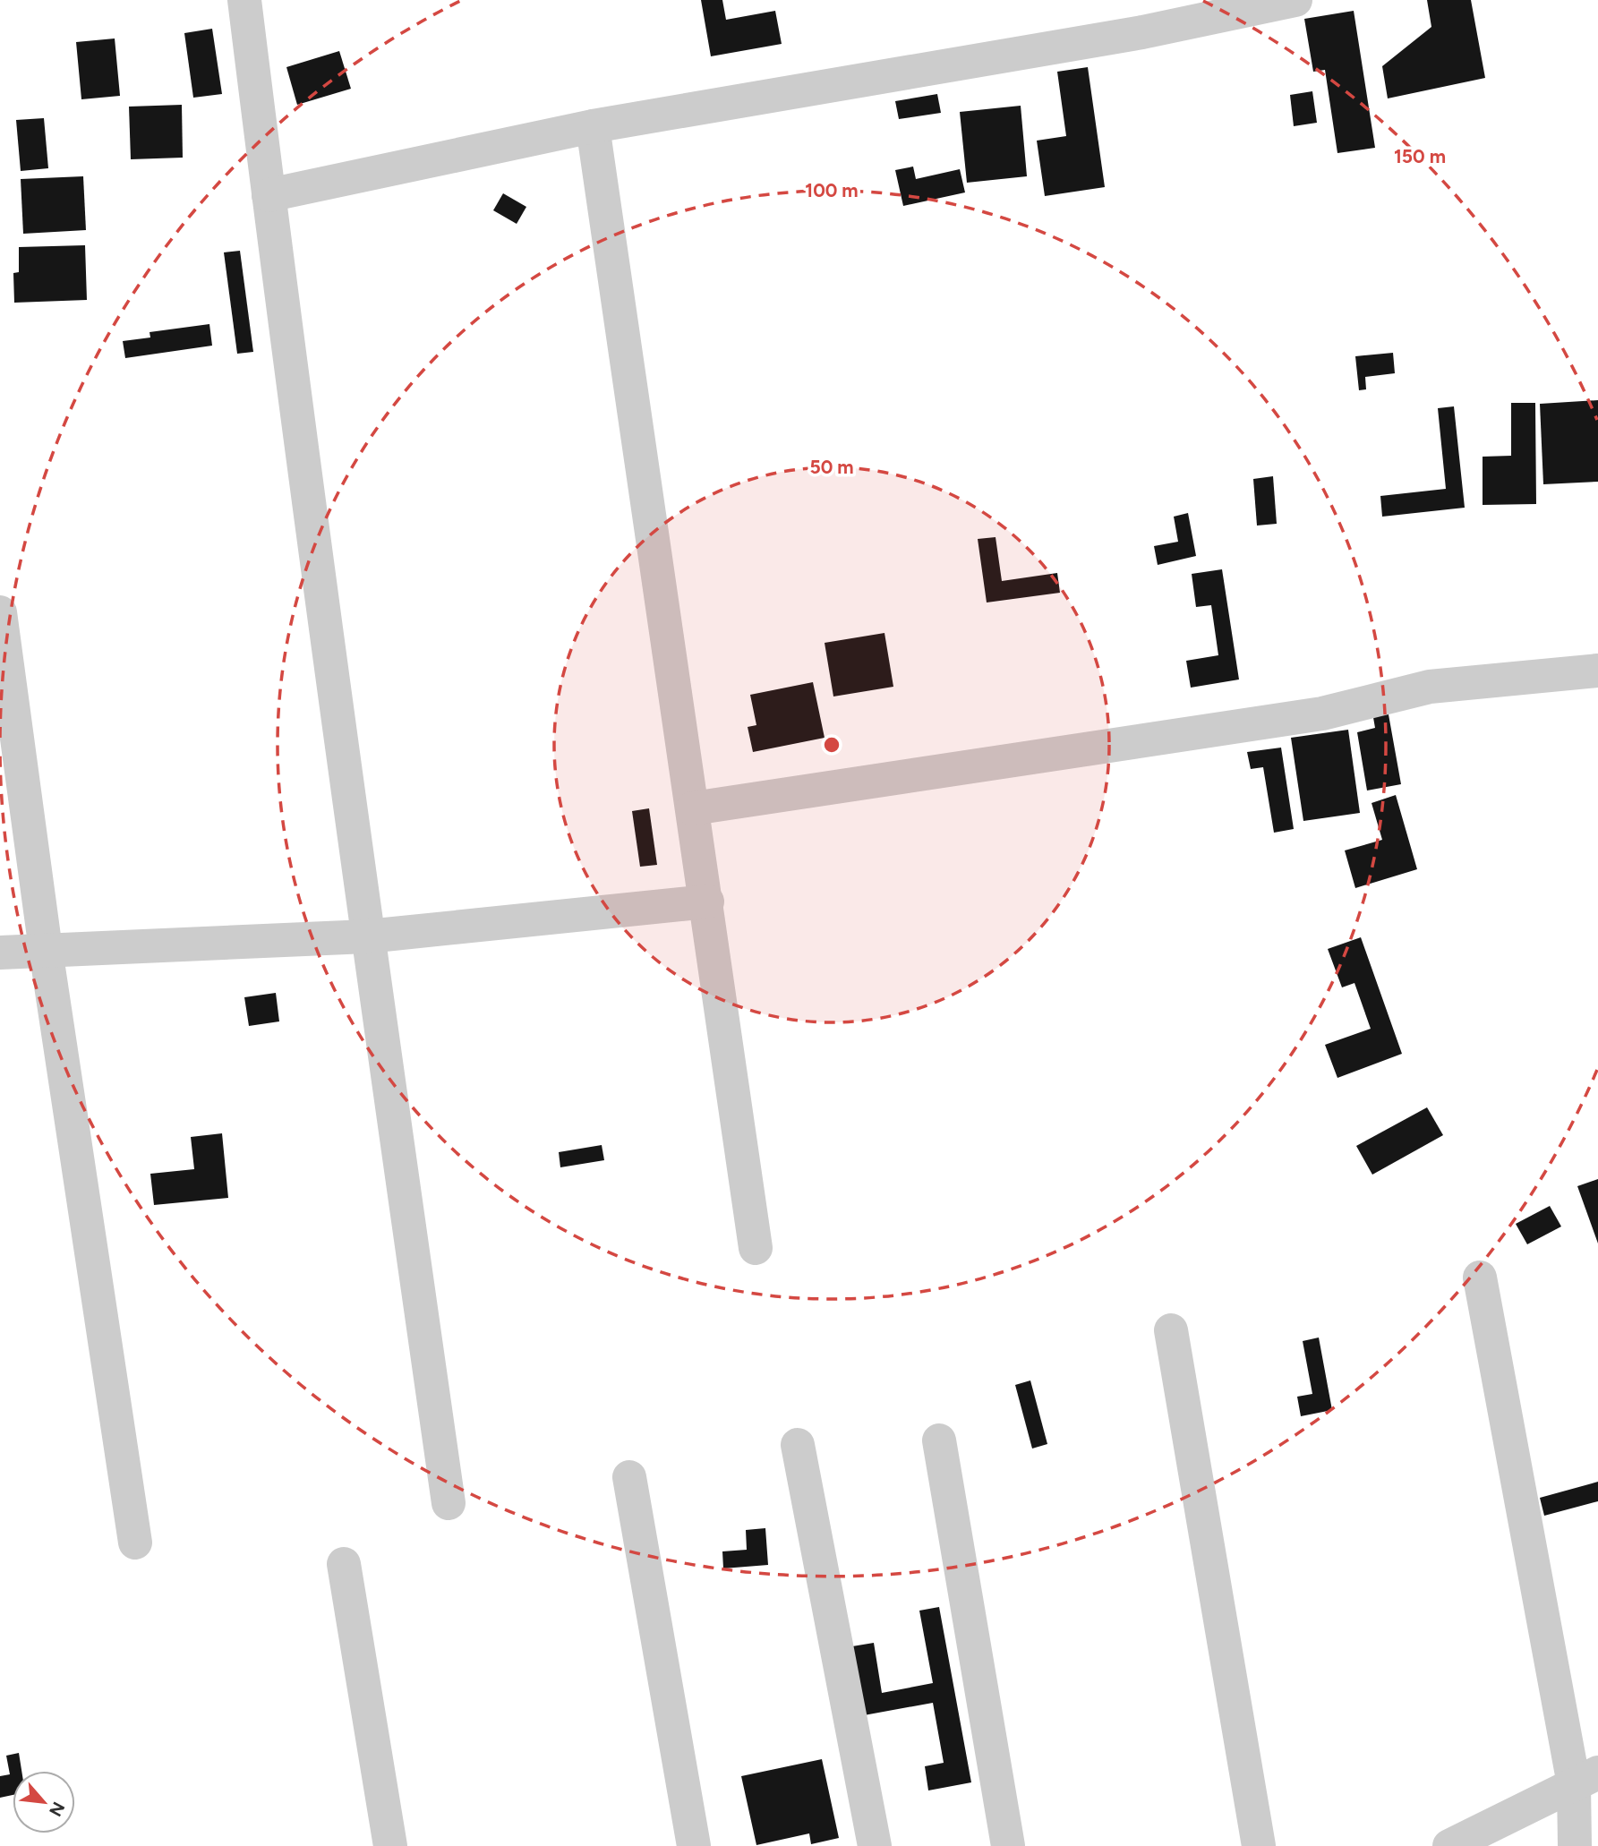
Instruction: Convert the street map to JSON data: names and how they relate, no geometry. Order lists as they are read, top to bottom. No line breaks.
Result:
{"north":"bottom right","rings":["150 m","100 m","50 m"]}
